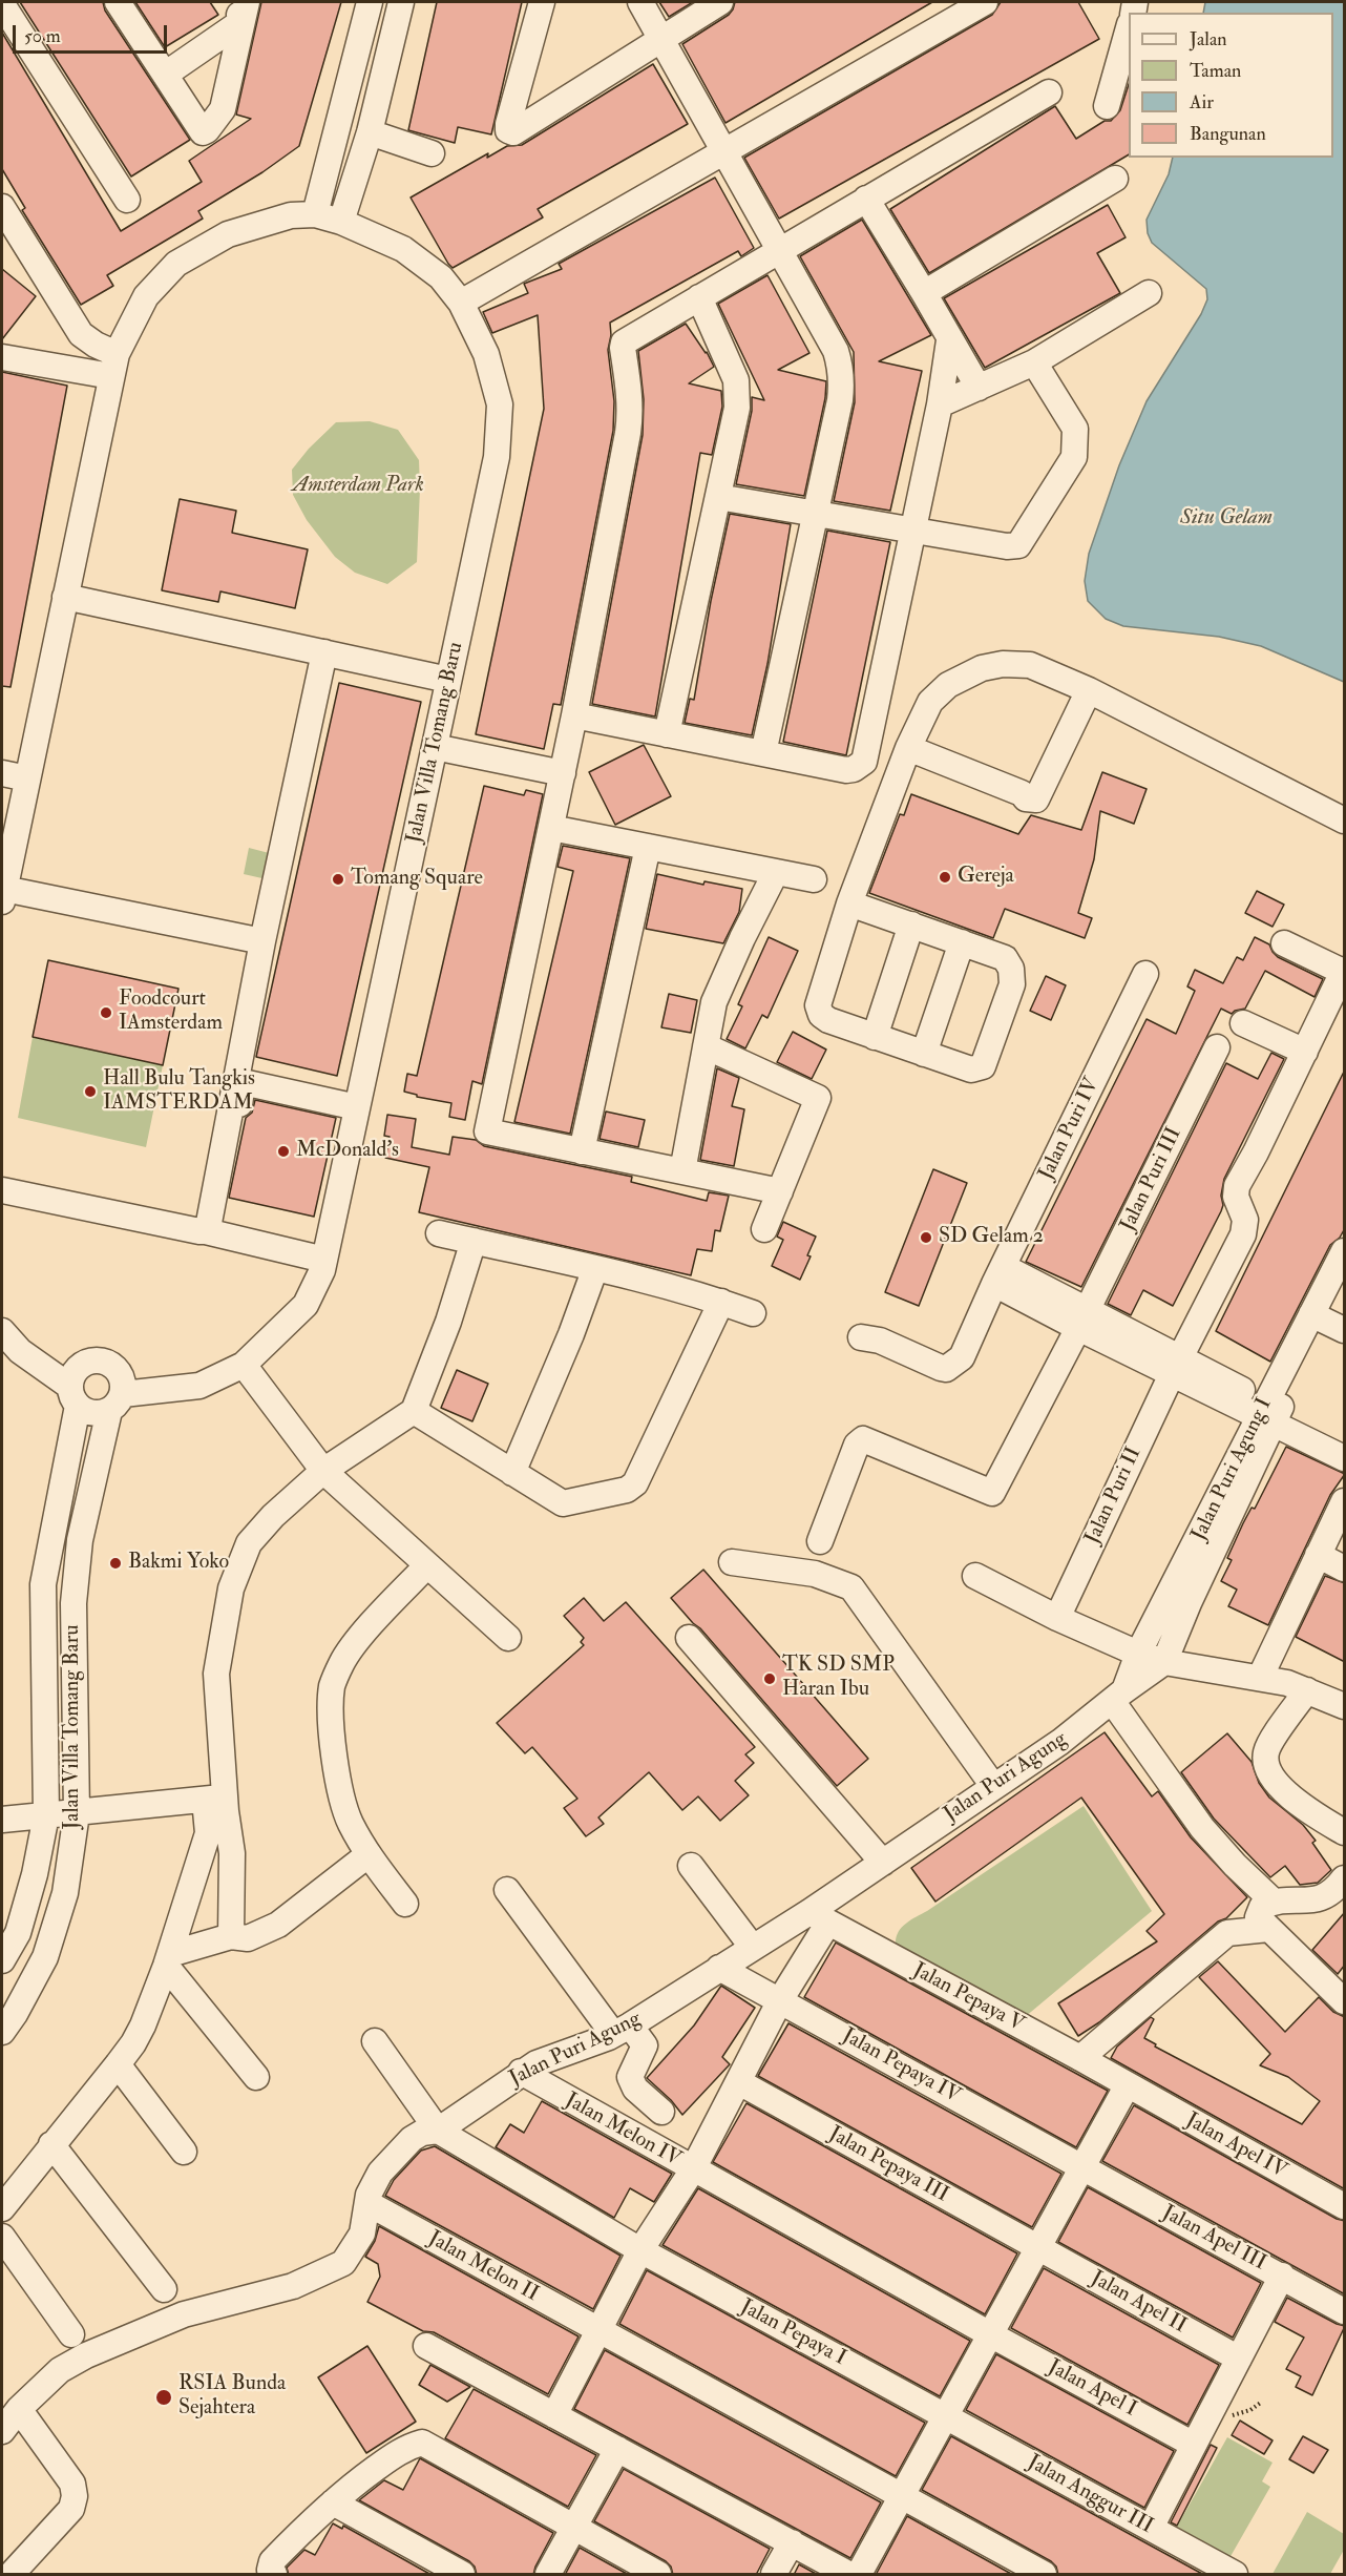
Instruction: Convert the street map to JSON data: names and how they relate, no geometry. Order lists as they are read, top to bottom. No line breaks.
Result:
{"streets":{"street":["Jalan Villa Tomang Baru","Jalan Puri IV","Jalan Puri III","Jalan Puri Agung I","Jalan Puri II","Jalan Puri Agung","Jalan Pepaya V","Jalan Pepaya IV","Jalan Melon IV","Jalan Apel IV","Jalan Pepaya III","Jalan Apel III","Jalan Melon II","Jalan Apel II","Jalan Pepaya I","Jalan Apel I","Jalan Anggur III"]},"crossings":[["Jalan Puri Agung I","Jalan Puri Agung"],["Jalan Puri Agung","Jalan Pepaya V"],["Jalan Puri Agung","Jalan Pepaya IV"],["Jalan Puri Agung","Jalan Melon IV"],["Jalan Puri Agung","Jalan Melon II"],["Jalan Puri Agung","Jalan Pepaya I"],["Jalan Pepaya V","Jalan Apel IV"],["Jalan Pepaya IV","Jalan Apel III"],["Jalan Melon IV","Jalan Apel I"],["Jalan Pepaya III","Jalan Apel II"],["Jalan Pepaya I","Jalan Anggur III"]],"water":["Situ Gelam"],"parks":["Amsterdam Park"],"places":["Gereja","Tomang Square","Foodcourt IAmsterdam","Hall Bulu Tangkis IAMSTERDAM","McDonald's","SD Gelam 2","Bakmi Yoko","TK SD SMP Haran Ibu","RSIA Bunda Sejahtera"],"legend":["Jalan","Taman","Air","Bangunan"],"scale_bar":"50 m"}
